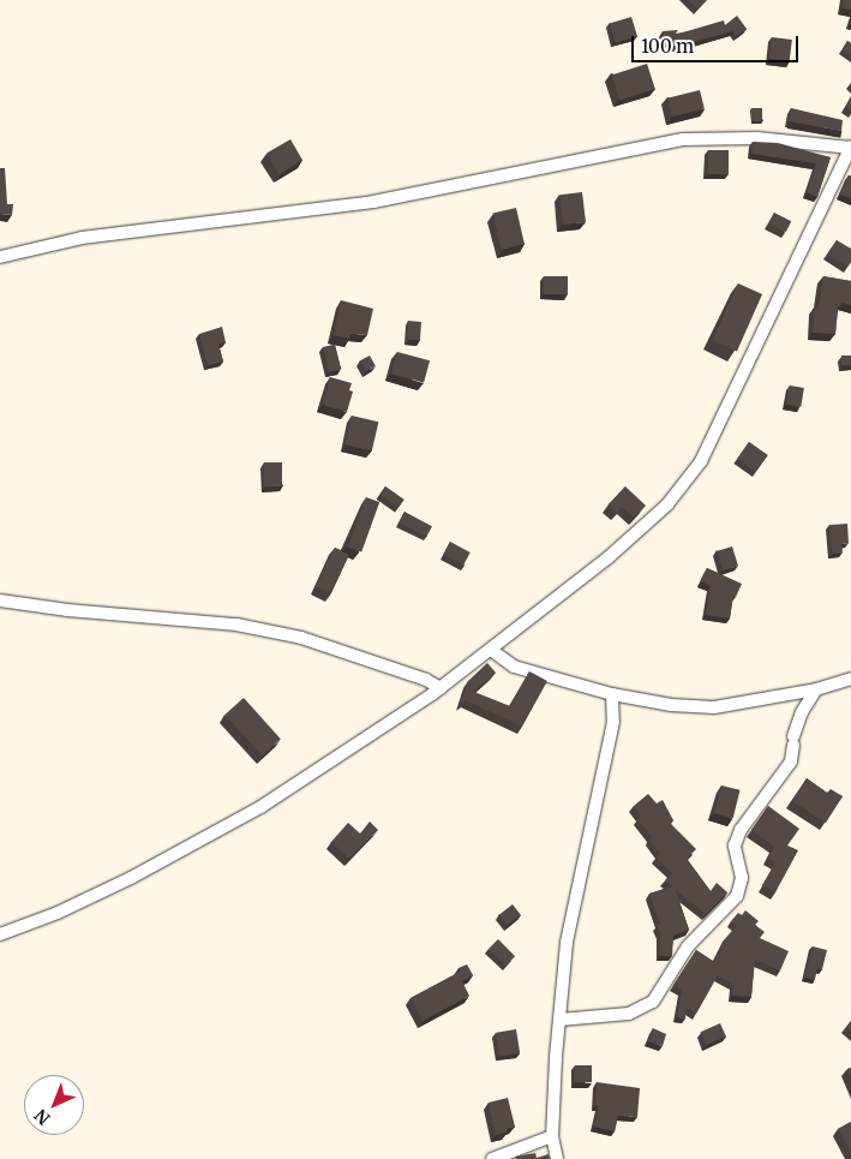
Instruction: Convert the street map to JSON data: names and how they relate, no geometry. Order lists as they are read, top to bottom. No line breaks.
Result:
{"scale_bar":"100 m","north":"bottom left"}
